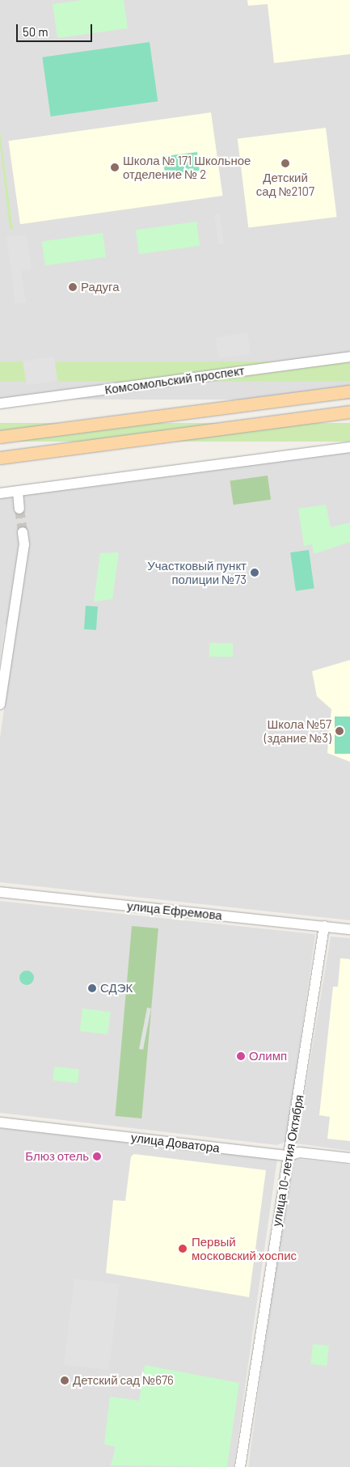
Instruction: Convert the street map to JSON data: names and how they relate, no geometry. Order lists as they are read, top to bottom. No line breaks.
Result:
{"streets":{"street":["Комсомольский проспект","улица Ефремова","улица Доватора","улица 10-летия Октября"]},"crossings":[["улица Ефремова","улица 10-летия Октября"],["улица Доватора","улица 10-летия Октября"]],"places":["Детский сад №2107","Школа № 171 Школьное отделение № 2","Радуга","Участковый пункт полиции №73","Школа №57 (здание №3)","СДЭК","Олимп","Блюз отель","Первый московский хоспис","Детский сад №676"],"scale_bar":"50 m"}
